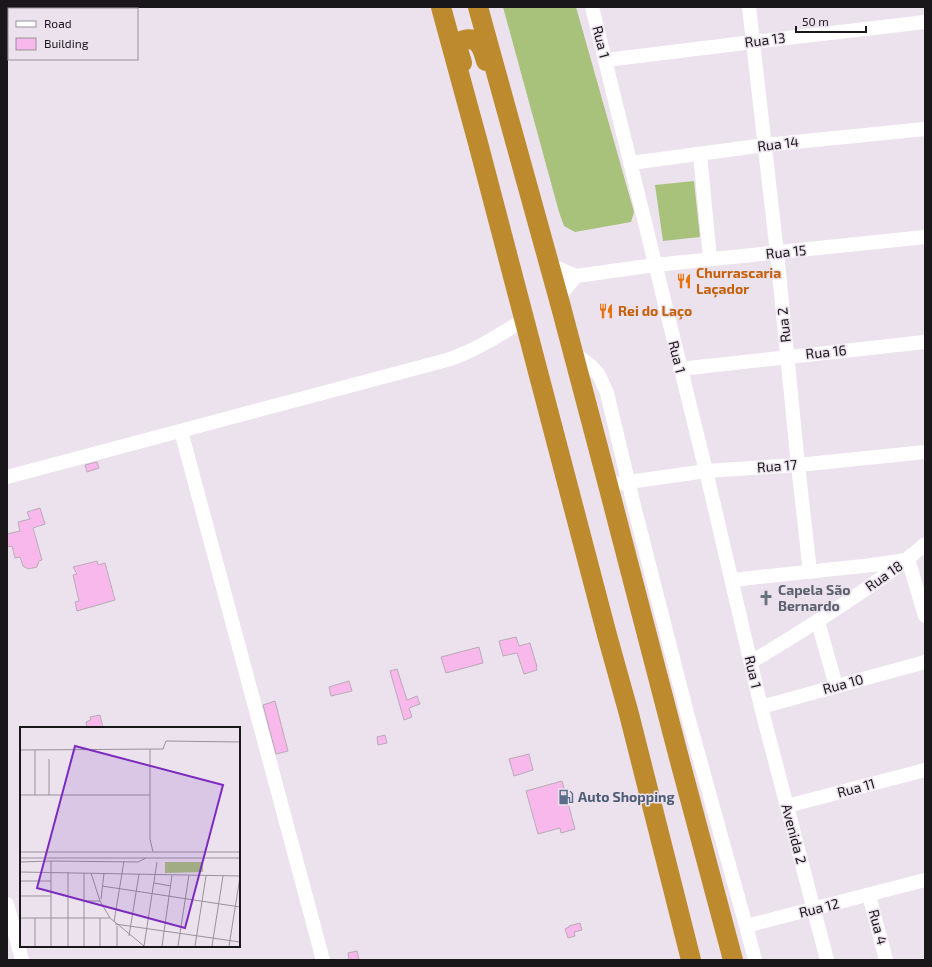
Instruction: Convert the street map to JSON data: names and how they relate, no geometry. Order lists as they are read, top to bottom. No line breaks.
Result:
{"streets":{"street":["Rua 13","Rua 1","Rua 14","Rua 15","Rua 2","Rua 16","Rua 17","Rua 18","Rua 10","Rua 11","Avenida 2","Rua 12","Rua 4"]},"crossings":[["Rua 13","Rua 1"],["Rua 13","Rua 2"],["Rua 1","Rua 14"],["Rua 1","Rua 15"],["Rua 1","Rua 16"],["Rua 1","Rua 17"],["Rua 1","Rua 18"],["Rua 1","Rua 10"],["Rua 1","Avenida 2"],["Rua 14","Rua 2"],["Rua 15","Rua 2"],["Rua 2","Rua 16"],["Rua 2","Rua 17"],["Rua 2","Rua 18"],["Rua 10","Avenida 2"],["Rua 11","Avenida 2"],["Avenida 2","Rua 12"],["Rua 12","Rua 4"]],"places":{"restaurant":["Churrascaria Laçador","Rei do Laço"],"church":["Capela São Bernardo"],"fuel station":["Auto Shopping"]},"legend":["Road","Building"],"scale_bar":"50 m"}
